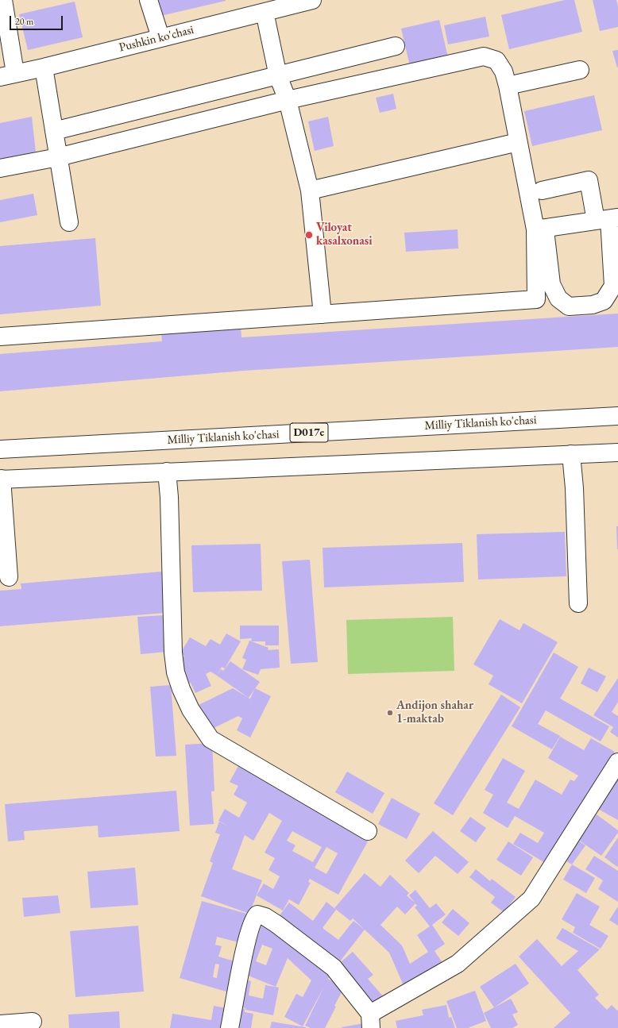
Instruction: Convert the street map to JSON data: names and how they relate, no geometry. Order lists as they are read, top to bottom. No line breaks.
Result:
{"streets":{"main road":["Pushkin ko'chasi","Milliy Tiklanish ko'chasi","D017e"]},"places":["Viloyat kasalxonasi","Andijon shahar 1-maktab"],"scale_bar":"20 m"}
